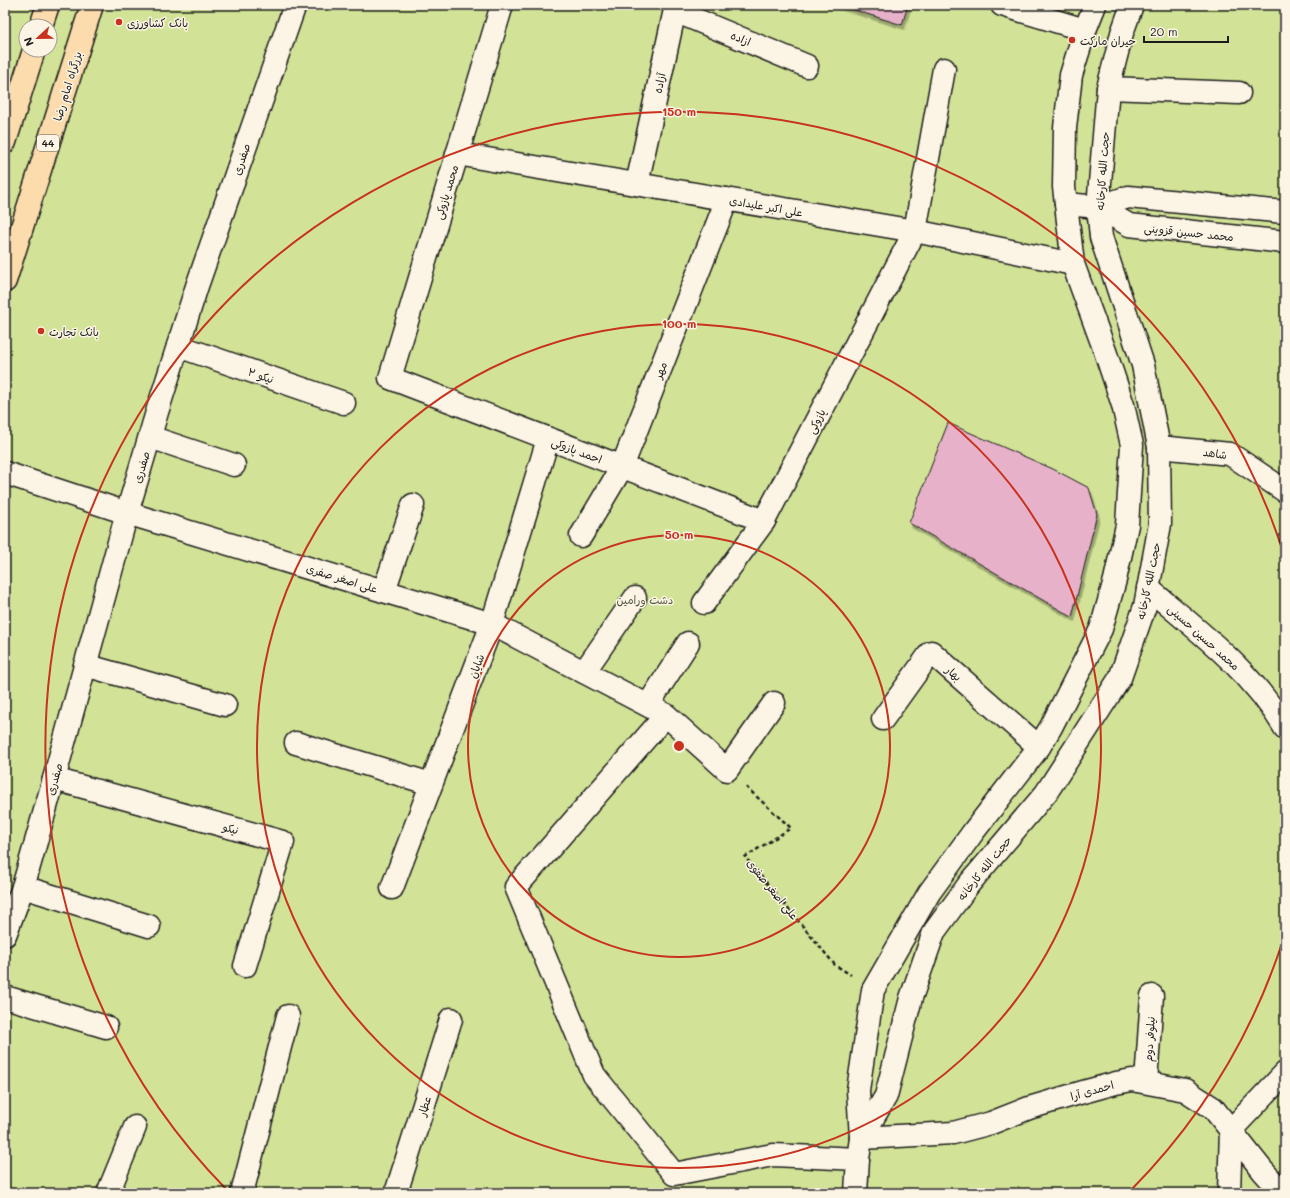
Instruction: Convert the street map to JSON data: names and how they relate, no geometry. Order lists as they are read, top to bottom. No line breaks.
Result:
{"streets":{"highway":["بزرگراه امام رضا","44"],"street":["ازاده","آزاده","صفدری","حجت الله کارخانه","محمد پازوکی","علی اکبر علیدادی","محمد حسین قزوینی","مهر","نیکو ۲","پازوکی","احمد پازوکی","شاهد","علی اصغر صفری","محمد حسین حسینی","شایان","بهار","نیکو","نیلوفر دوم","احمدی آرا","عطار"],"path":["علی اصغر صفوی"]},"crossings":[["ازاده","آزاده"],["آزاده","علی اکبر علیدادی"],["صفدری","نیکو ۲"],["صفدری","علی اصغر صفری"],["صفدری","نیکو"],["حجت الله کارخانه","علی اکبر علیدادی"],["حجت الله کارخانه","محمد حسین قزوینی"],["حجت الله کارخانه","شاهد"],["حجت الله کارخانه","محمد حسین حسینی"],["حجت الله کارخانه","بهار"],["حجت الله کارخانه","علی اصغر صفوی"],["حجت الله کارخانه","احمدی آرا"],["محمد پازوکی","علی اکبر علیدادی"],["محمد پازوکی","احمد پازوکی"],["علی اکبر علیدادی","مهر"],["علی اکبر علیدادی","پازوکی"],["مهر","احمد پازوکی"],["پازوکی","احمد پازوکی"],["احمد پازوکی","شایان"],["علی اصغر صفری","شایان"],["علی اصغر صفری","احمدی آرا"],["نیلوفر دوم","احمدی آرا"]],"parks":["دشت ورامین"],"places":["بانک کشاورزی","حیران مارکت","بانک تجارت"],"scale_bar":"20 m","north":"left","rings":["150 m","100 m","50 m"]}
